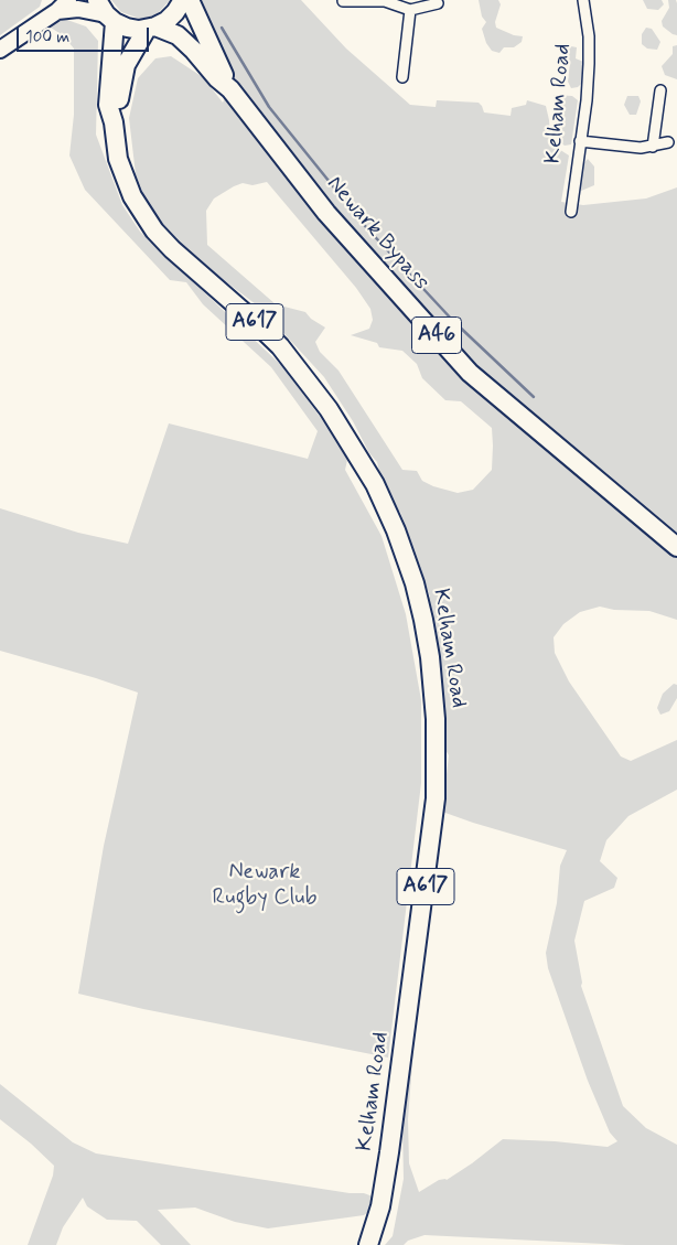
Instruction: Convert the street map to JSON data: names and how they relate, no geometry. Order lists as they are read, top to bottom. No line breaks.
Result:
{"streets":{"highway":["Kelham Road","Newark Bypass","A617","A46"]},"crossings":[["Kelham Road","Newark Bypass"]],"parks":["Newark Rugby Club"],"scale_bar":"100 m"}
